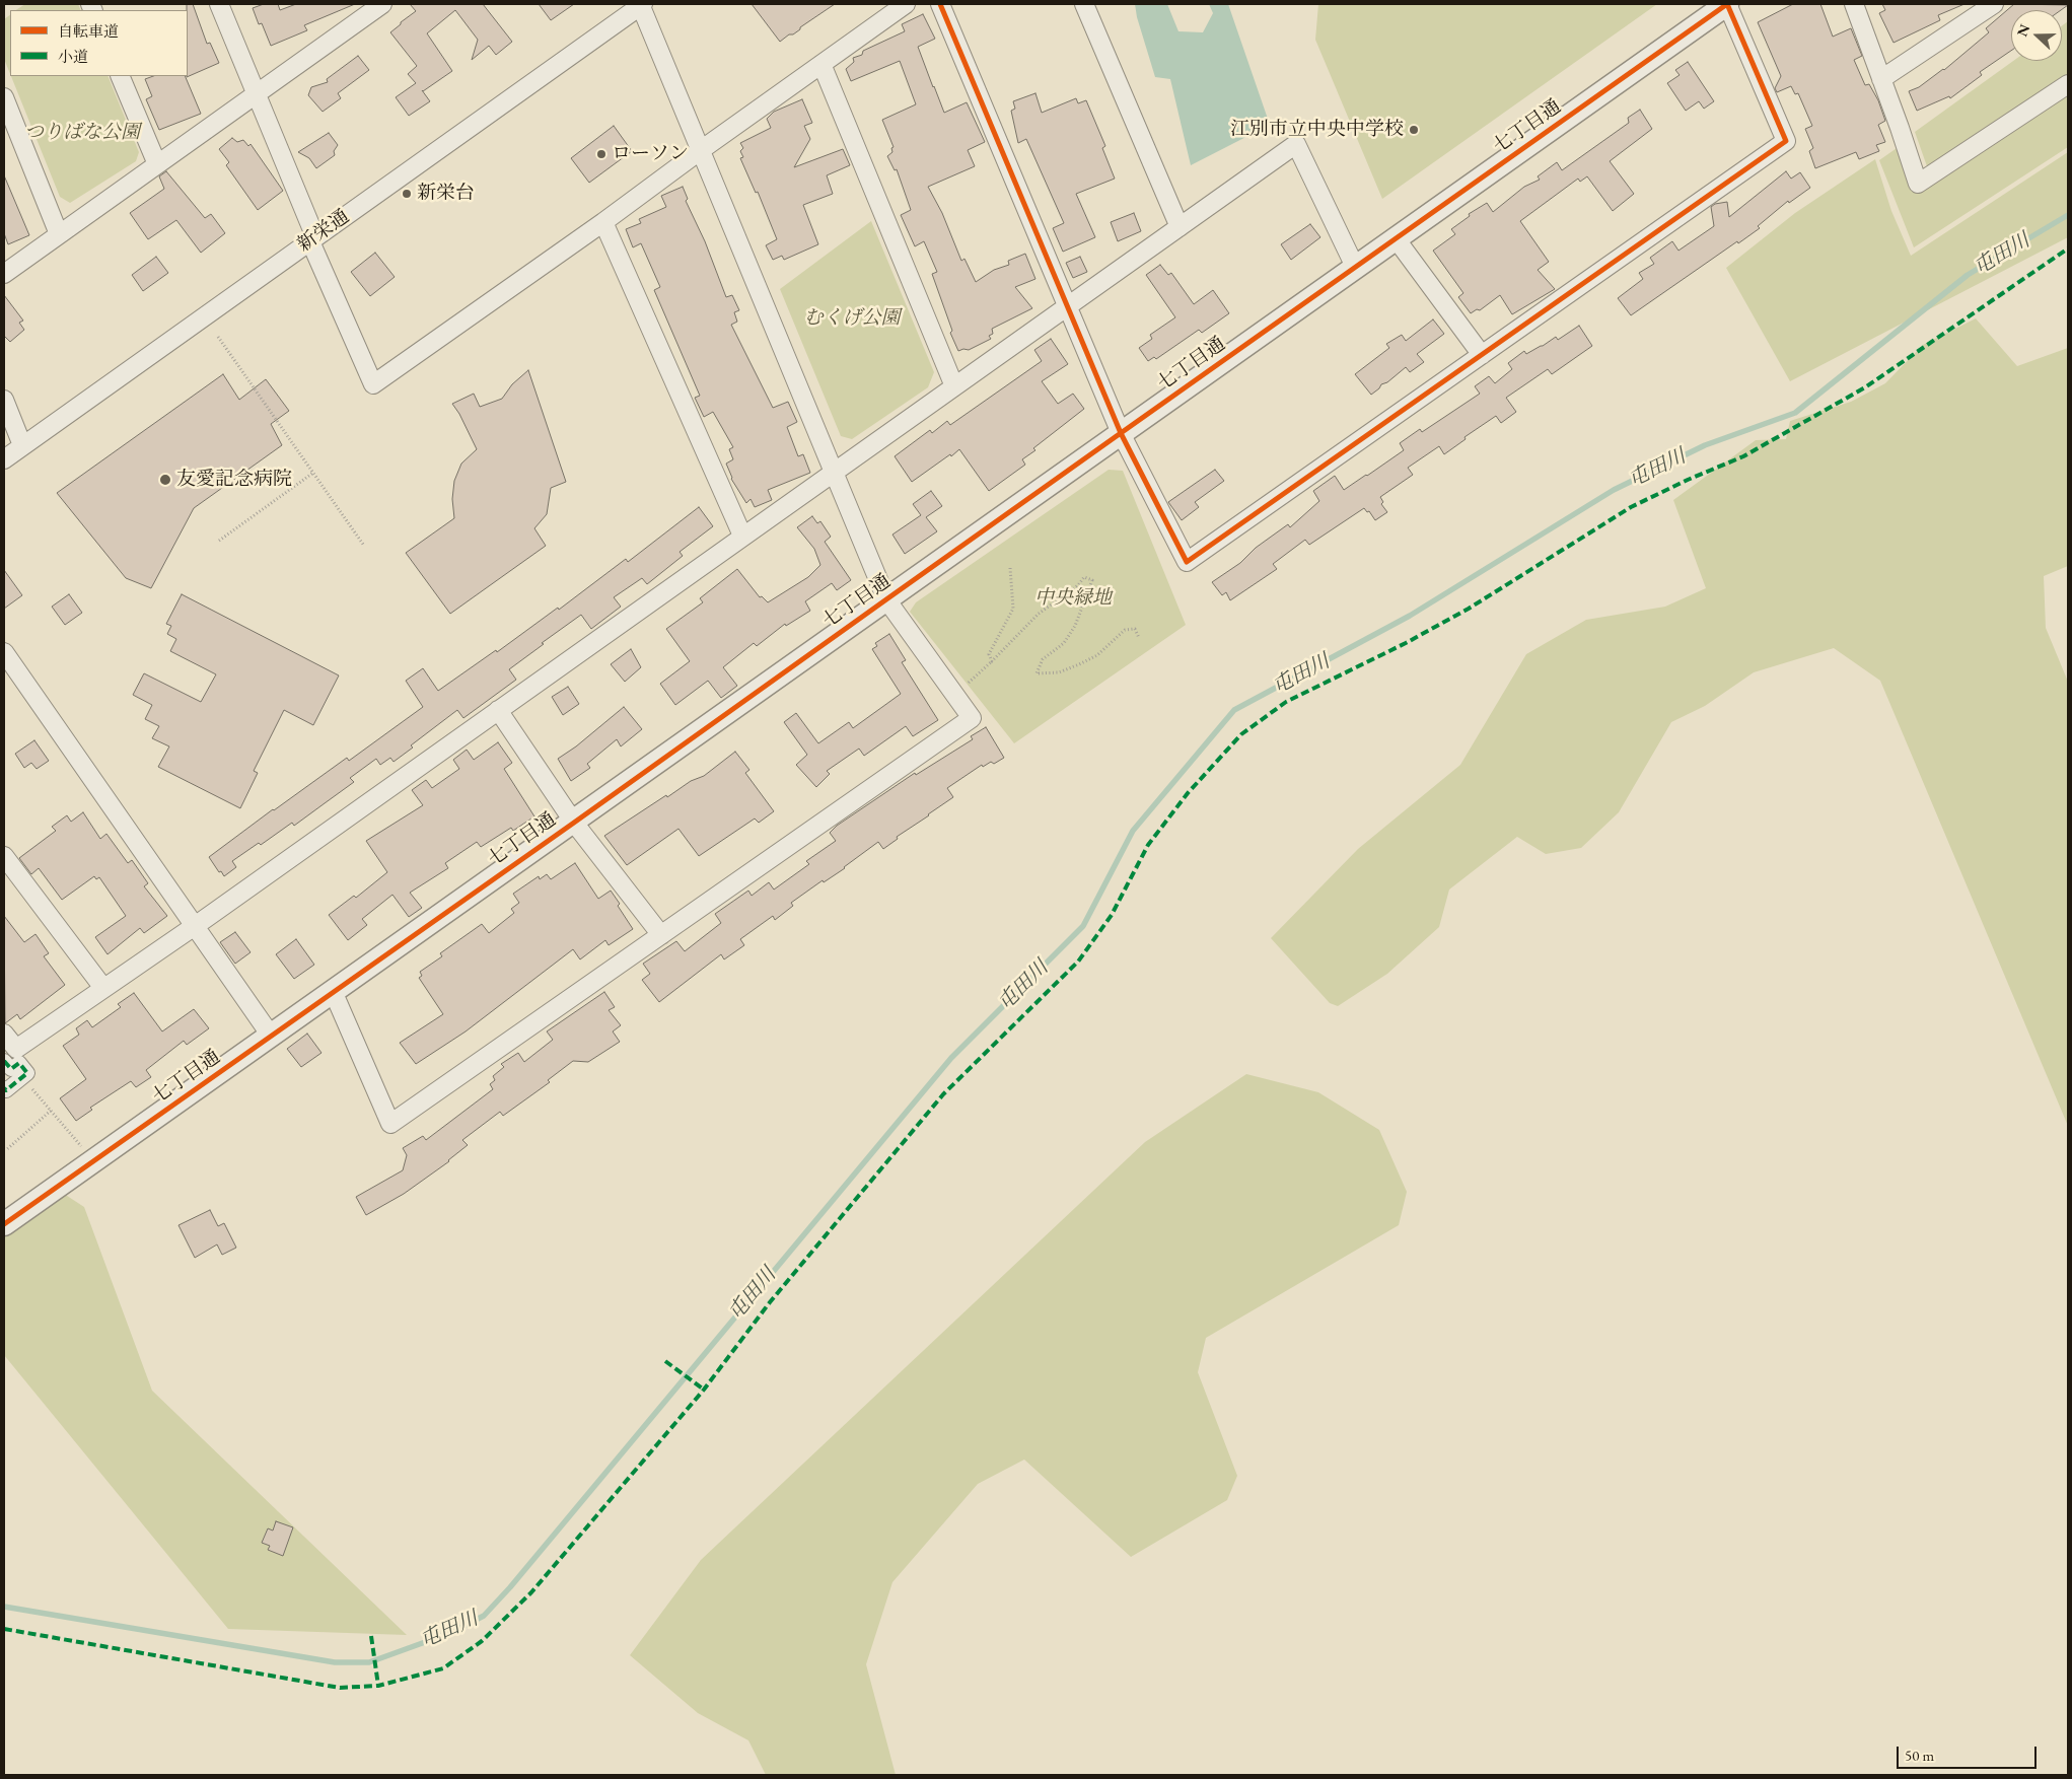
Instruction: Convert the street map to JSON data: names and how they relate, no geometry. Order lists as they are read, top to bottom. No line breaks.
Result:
{"streets":{"street":["七丁目通","新栄通"]},"water":["屯田川"],"parks":["つりばな公園","むくげ公園","中央緑地"],"places":["江別市立中央中学校","ローソン","新栄台","友愛記念病院"],"legend":["自転車道","小道"],"scale_bar":"50 m","north":"left"}
